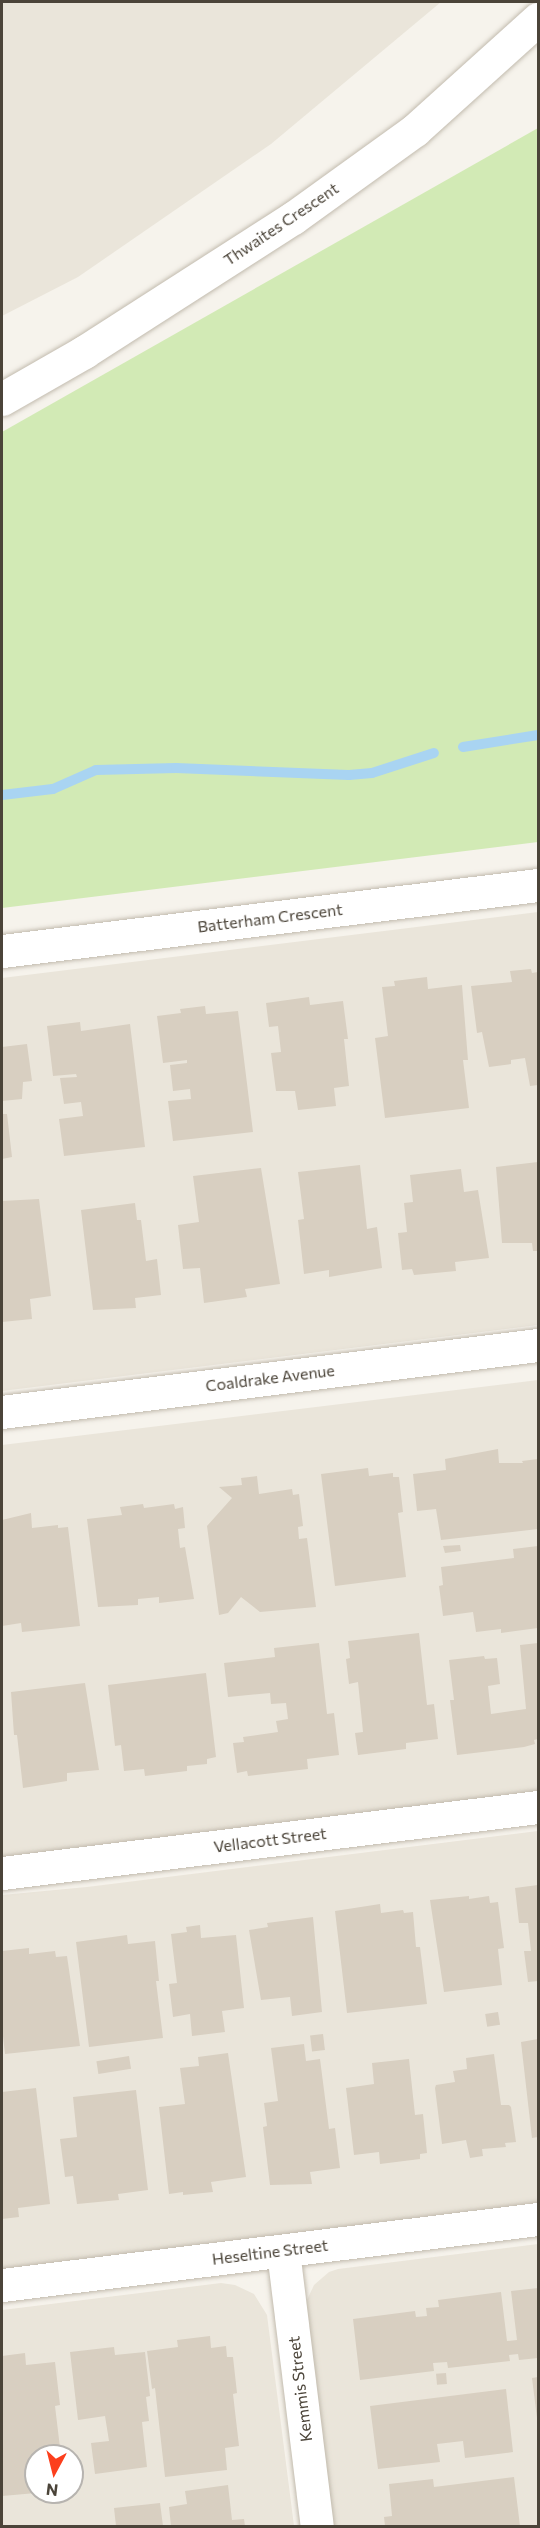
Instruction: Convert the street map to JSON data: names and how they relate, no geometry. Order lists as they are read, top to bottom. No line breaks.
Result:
{"streets":{"street":["Thwaites Crescent","Batterham Crescent","Coaldrake Avenue","Vellacott Street","Heseltine Street","Kemmis Street"]},"crossings":[["Heseltine Street","Kemmis Street"]],"north":"bottom"}
